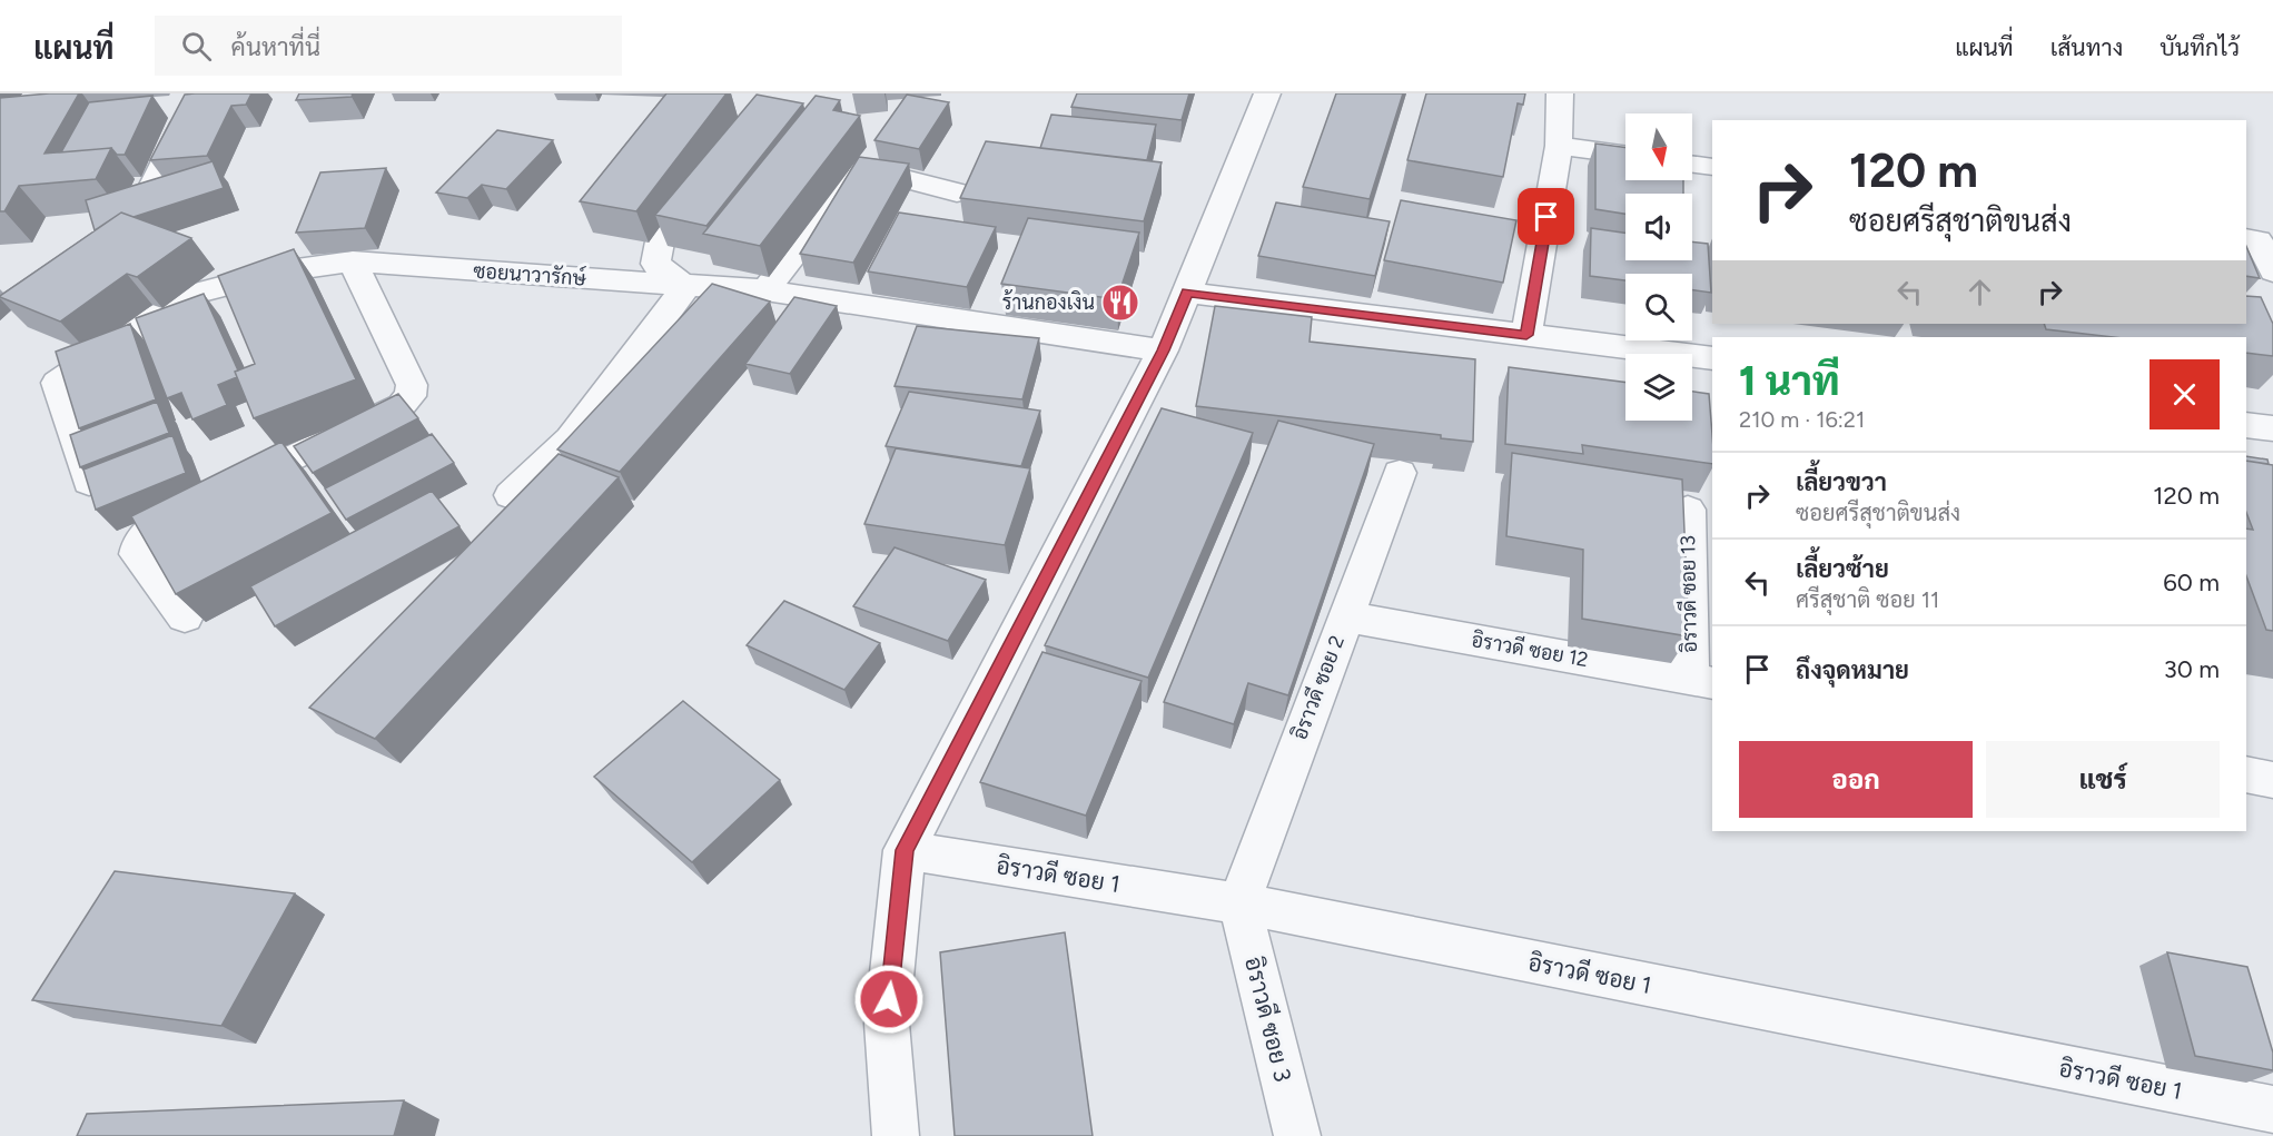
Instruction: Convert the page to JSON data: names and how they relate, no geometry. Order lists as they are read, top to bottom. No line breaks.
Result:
{"streets":{"street":["ซอยนาวารักษ์","อิราวดี ซอย 13","อิราวดี ซอย 12","อิราวดี ซอย 2","อิราวดี ซอย 1","อิราวดี ซอย 3"]},"crossings":[["อิราวดี ซอย 13","อิราวดี ซอย 12"],["อิราวดี ซอย 12","อิราวดี ซอย 2"],["อิราวดี ซอย 2","อิราวดี ซอย 1"],["อิราวดี ซอย 2","อิราวดี ซอย 3"],["อิราวดี ซอย 1","อิราวดี ซอย 3"]],"places":{"restaurant":["ร้านกองเงิน"]},"north":"bottom","page":{"header":"แผนที่","search":"ค้นหาที่นี่","nav":["แผนที่","เส้นทาง","บันทึกไว้"],"turn":["120 m","ซอยศรีสุชาติขนส่ง"],"heading":["1 นาที","210 m · 16:21"],"list":[{"name":"เลี้ยวขวา","note":"ซอยศรีสุชาติขนส่ง","value":"120 m"},{"name":"เลี้ยวซ้าย","note":"ศรีสุชาติ ซอย 11","value":"60 m"},{"name":"ถึงจุดหมาย","value":"30 m"}],"buttons":["ออก","แชร์"]}}
